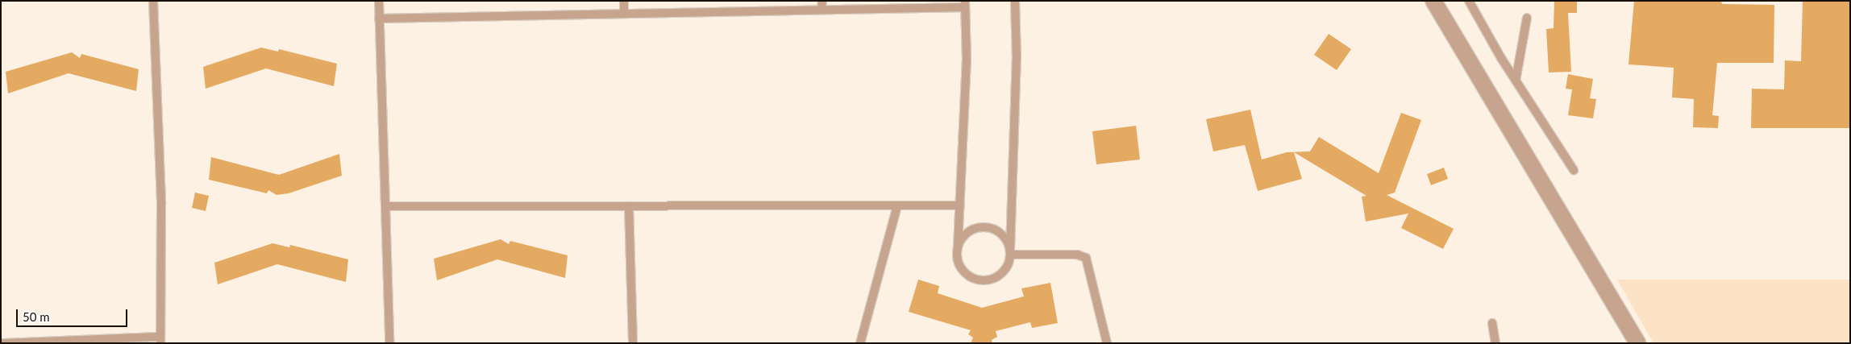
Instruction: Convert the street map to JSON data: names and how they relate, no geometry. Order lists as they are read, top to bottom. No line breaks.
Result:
{"scale_bar":"50 m"}
